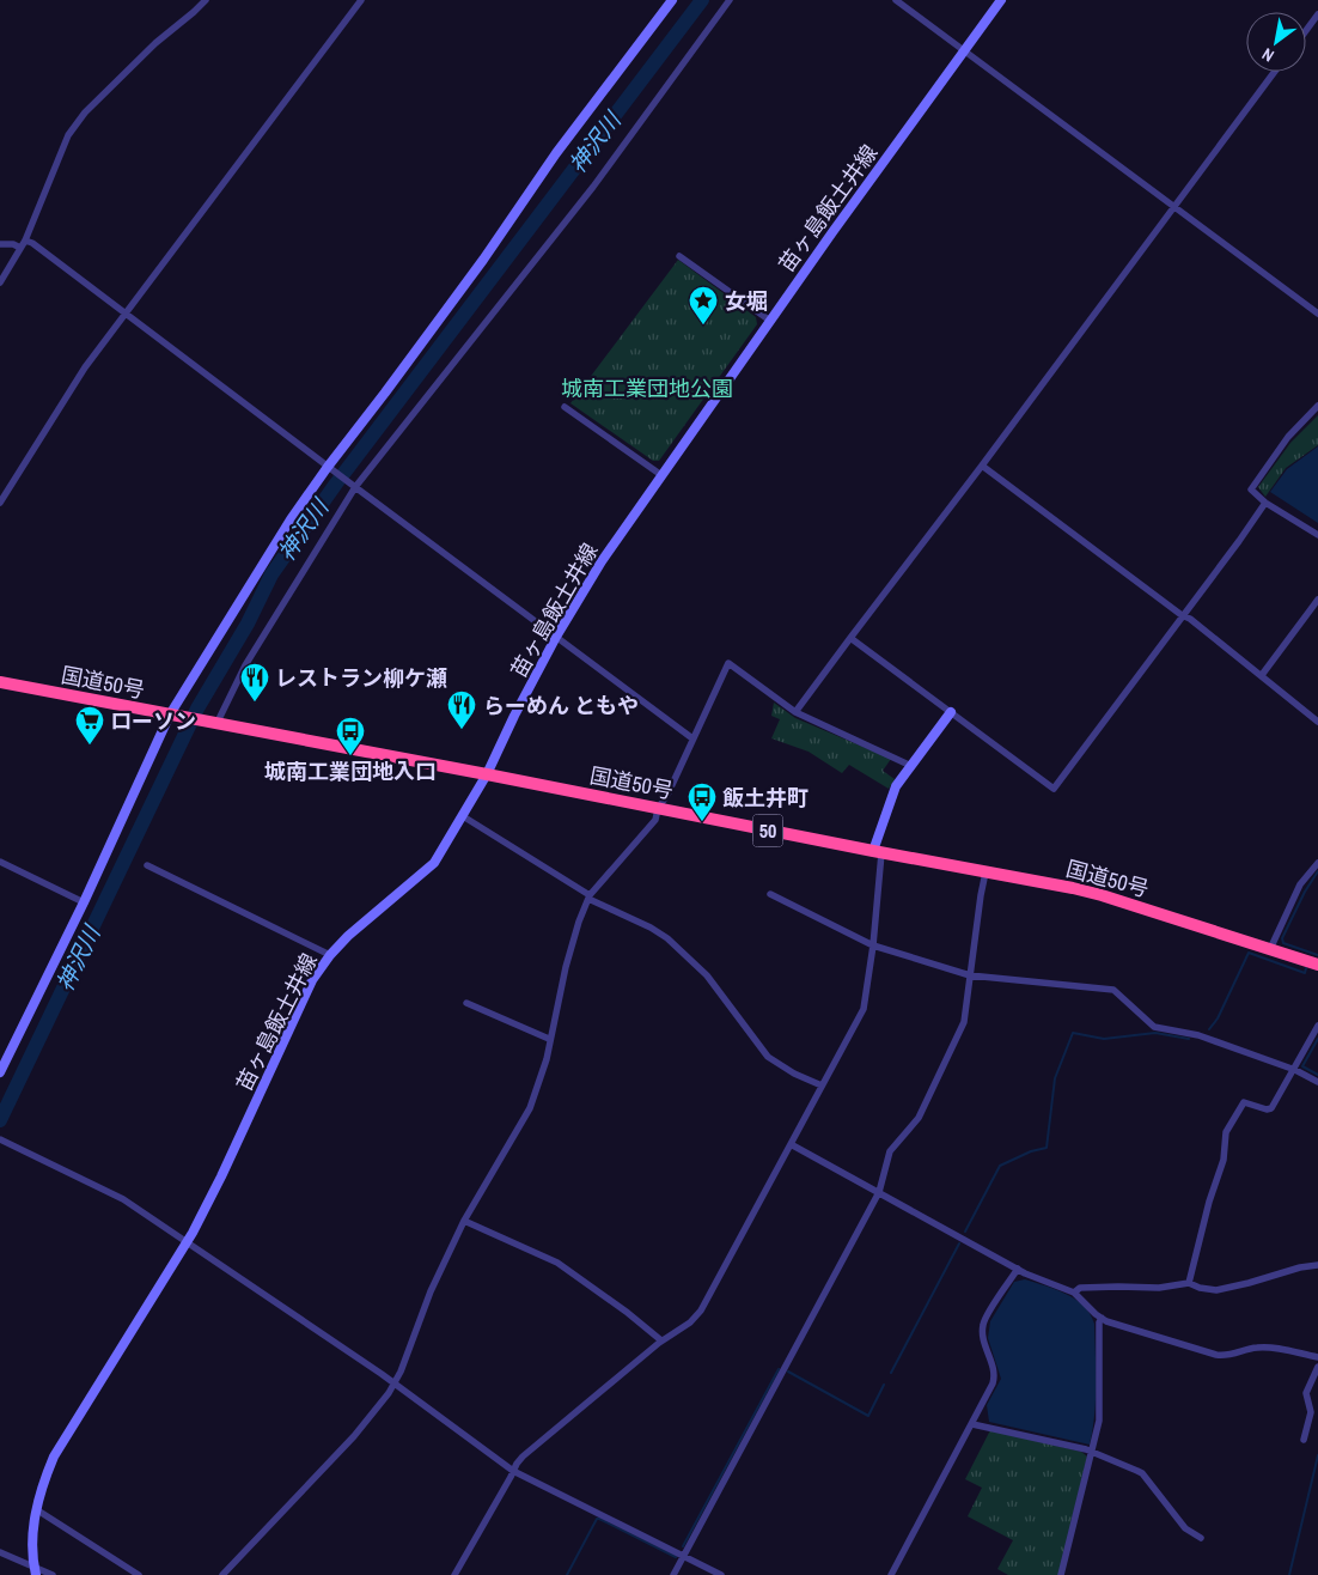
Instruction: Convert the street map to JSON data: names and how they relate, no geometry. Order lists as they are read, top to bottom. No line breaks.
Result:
{"streets":{"highway":["国道50号","50"],"main road":["苗ヶ島飯土井線"]},"crossings":[["苗ヶ島飯土井線","国道50号"]],"water":["神沢川"],"parks":["城南工業団地公園"],"places":{"place":["女堀"],"restaurant":["レストラン柳ケ瀬","らーめん ともや"],"supermarket":["ローソン"],"bus stop":["城南工業団地入口","飯土井町"]},"north":"bottom left"}
